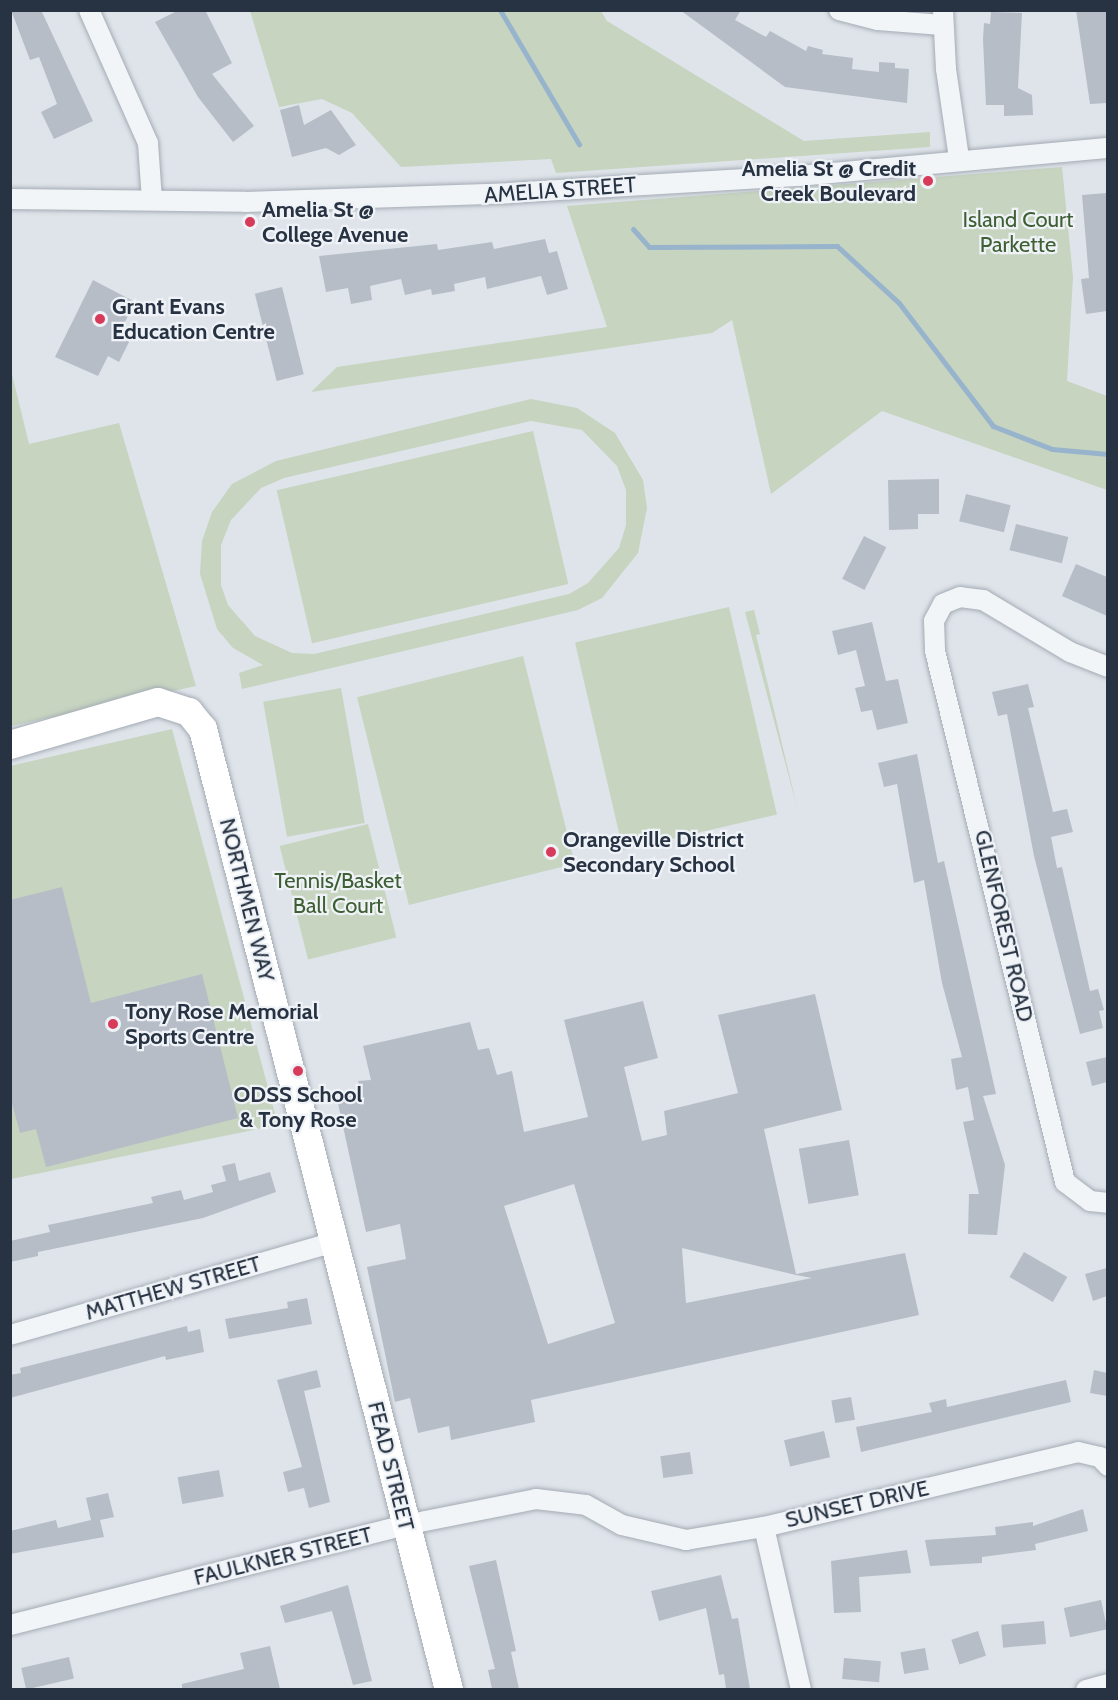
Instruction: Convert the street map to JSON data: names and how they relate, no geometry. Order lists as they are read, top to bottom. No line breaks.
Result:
{"streets":{"street":["AMELIA STREET","NORTHMEN WAY","GLENFOREST ROAD","MATTHEW STREET","FEAD STREET","SUNSET DRIVE","FAULKNER STREET"]},"crossings":[["NORTHMEN WAY","MATTHEW STREET"],["NORTHMEN WAY","FEAD STREET"],["MATTHEW STREET","FEAD STREET"],["FEAD STREET","FAULKNER STREET"],["SUNSET DRIVE","FAULKNER STREET"]],"parks":["Island Court Parkette","Tennis/Basket Ball Court"],"places":["Amelia St @ Credit Creek Boulevard","Amelia St @ College Avenue","Grant Evans Education Centre","Orangeville District Secondary School","Tony Rose Memorial Sports Centre","ODSS School & Tony Rose"]}
